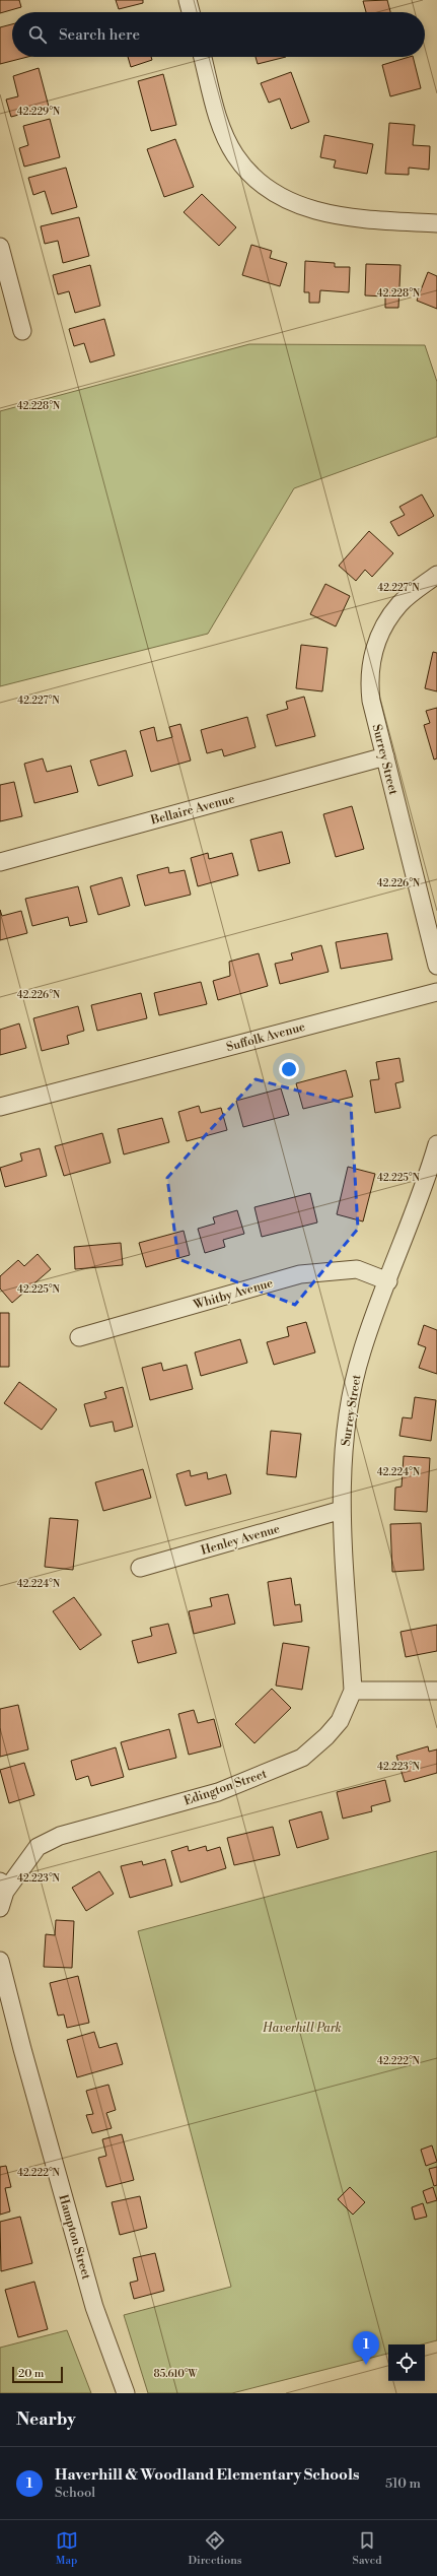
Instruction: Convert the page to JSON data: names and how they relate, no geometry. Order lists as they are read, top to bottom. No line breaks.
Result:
{"streets":{"street":["Surrey Street","Bellaire Avenue","Suffolk Avenue","Whitby Avenue","Henley Avenue","Edington Street","Hampton Street"]},"crossings":[["Surrey Street","Bellaire Avenue"],["Surrey Street","Whitby Avenue"],["Surrey Street","Henley Avenue"],["Surrey Street","Edington Street"]],"parks":["Haverhill Park"],"scale_bar":"20 m","page":{"search":"Search here","pins":"1","scale":"20 m","heading":"Nearby","list":[{"mark":"1","name":"Haverhill & Woodland Elementary Schools","note":"School","value":"510 m"}],"nav":["Map","Directions","Saved"]},"coordinates":["42.229°N","42.228°N","42.227°N","42.226°N","42.225°N","42.224°N","42.223°N","42.222°N","85.610°W"]}
